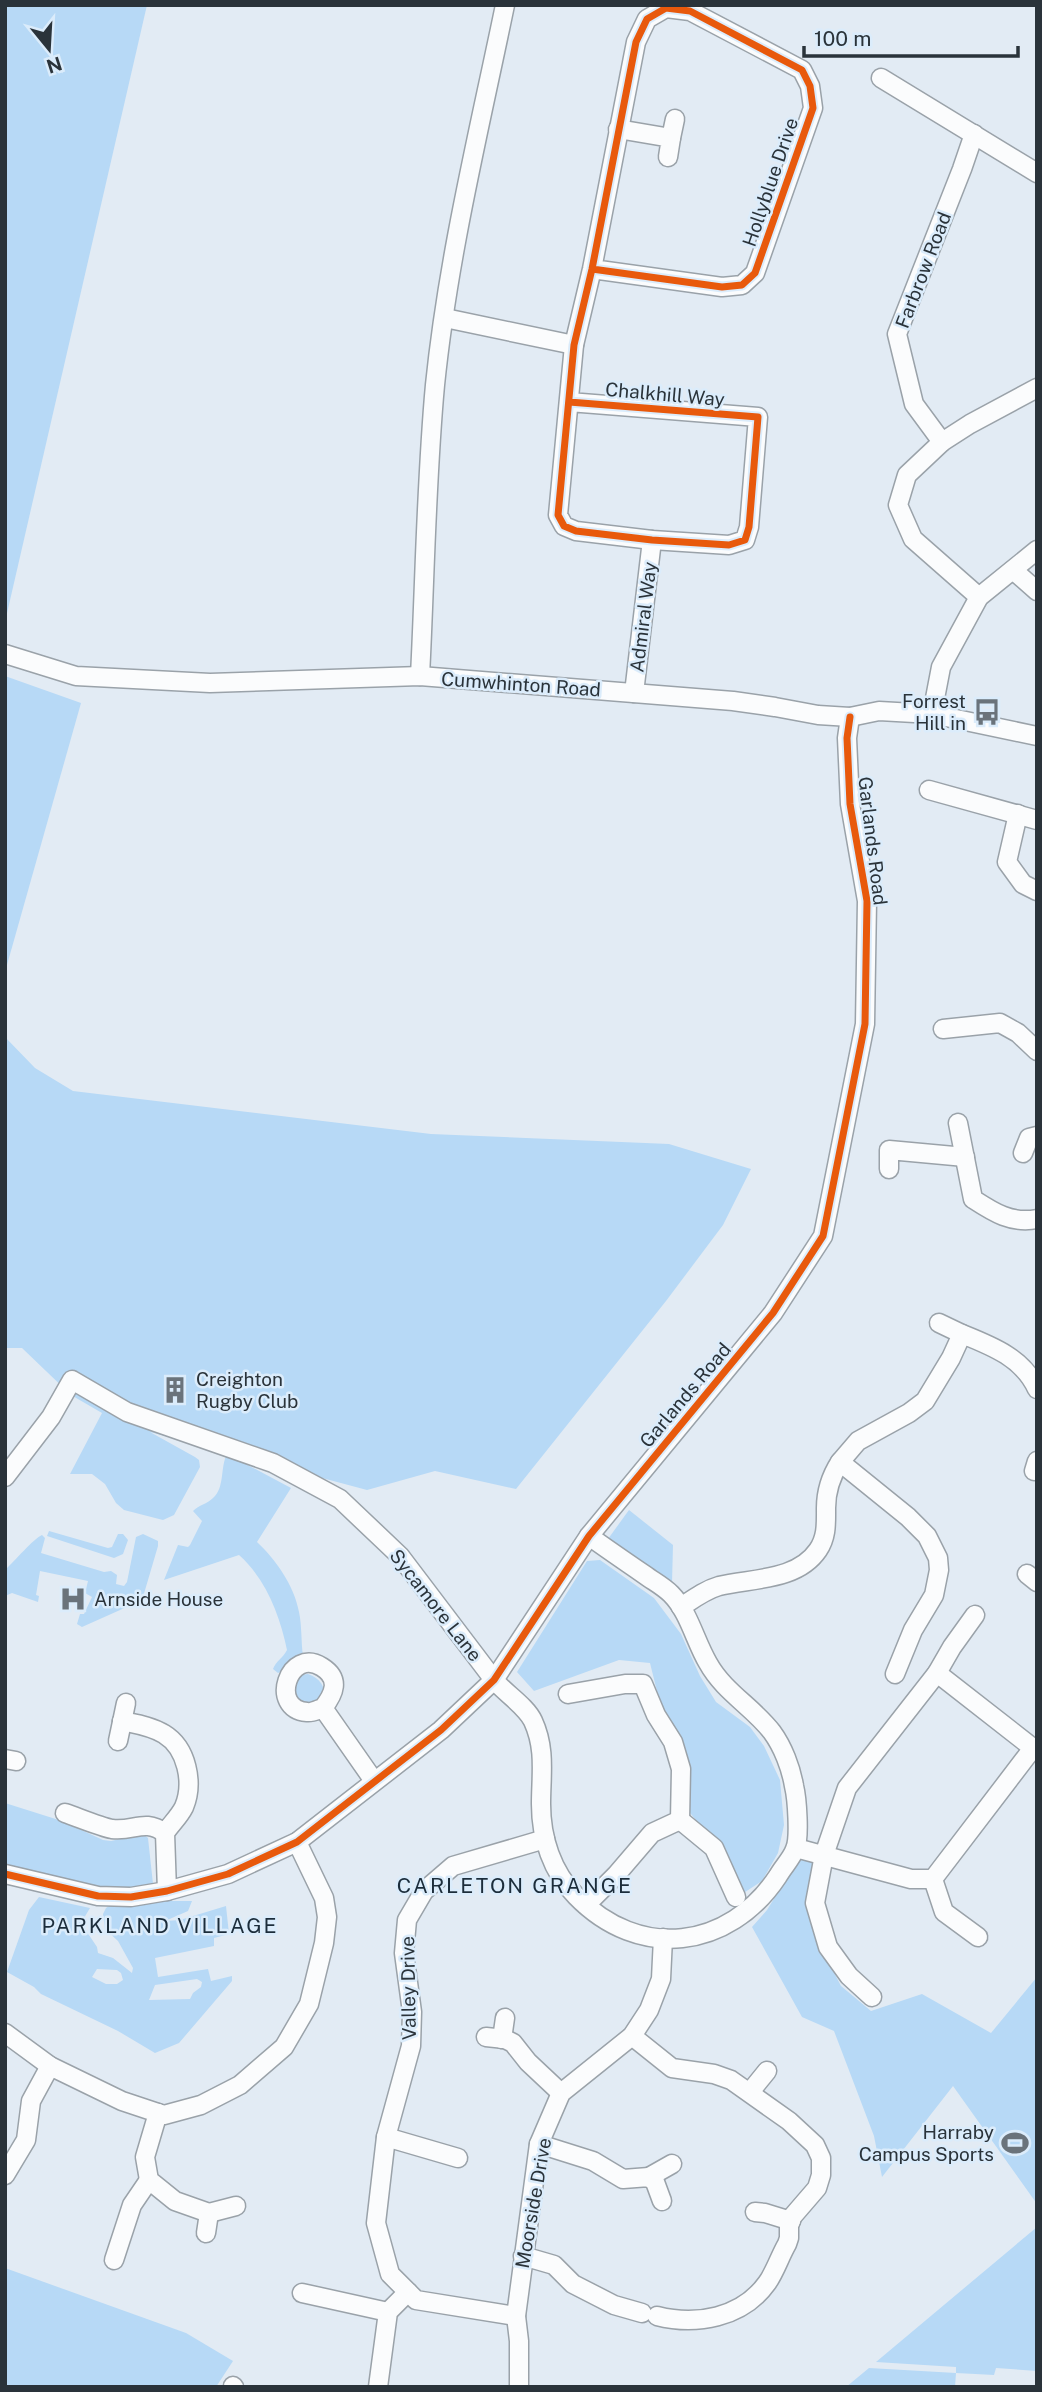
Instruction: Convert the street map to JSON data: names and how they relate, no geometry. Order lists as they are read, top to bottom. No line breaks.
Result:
{"streets":{"street":["Hollyblue Drive","Farbrow Road","Chalkhill Way","Admiral Way","Cumwhinton Road","Garlands Road","Sycamore Lane","Valley Drive","Moorside Drive"]},"crossings":[["Hollyblue Drive","Chalkhill Way"],["Hollyblue Drive","Admiral Way"],["Chalkhill Way","Admiral Way"],["Admiral Way","Cumwhinton Road"],["Cumwhinton Road","Garlands Road"],["Garlands Road","Sycamore Lane"],["Sycamore Lane","Valley Drive"],["Sycamore Lane","Moorside Drive"]],"districts":["CARLETON GRANGE","PARKLAND VILLAGE"],"places":{"bus stop":["Forrest Hill in"],"building":["Creighton Rugby Club"],"hospital":["Arnside House"],"sports":["Harraby Campus Sports"]},"scale_bar":"100 m","north":"bottom"}
